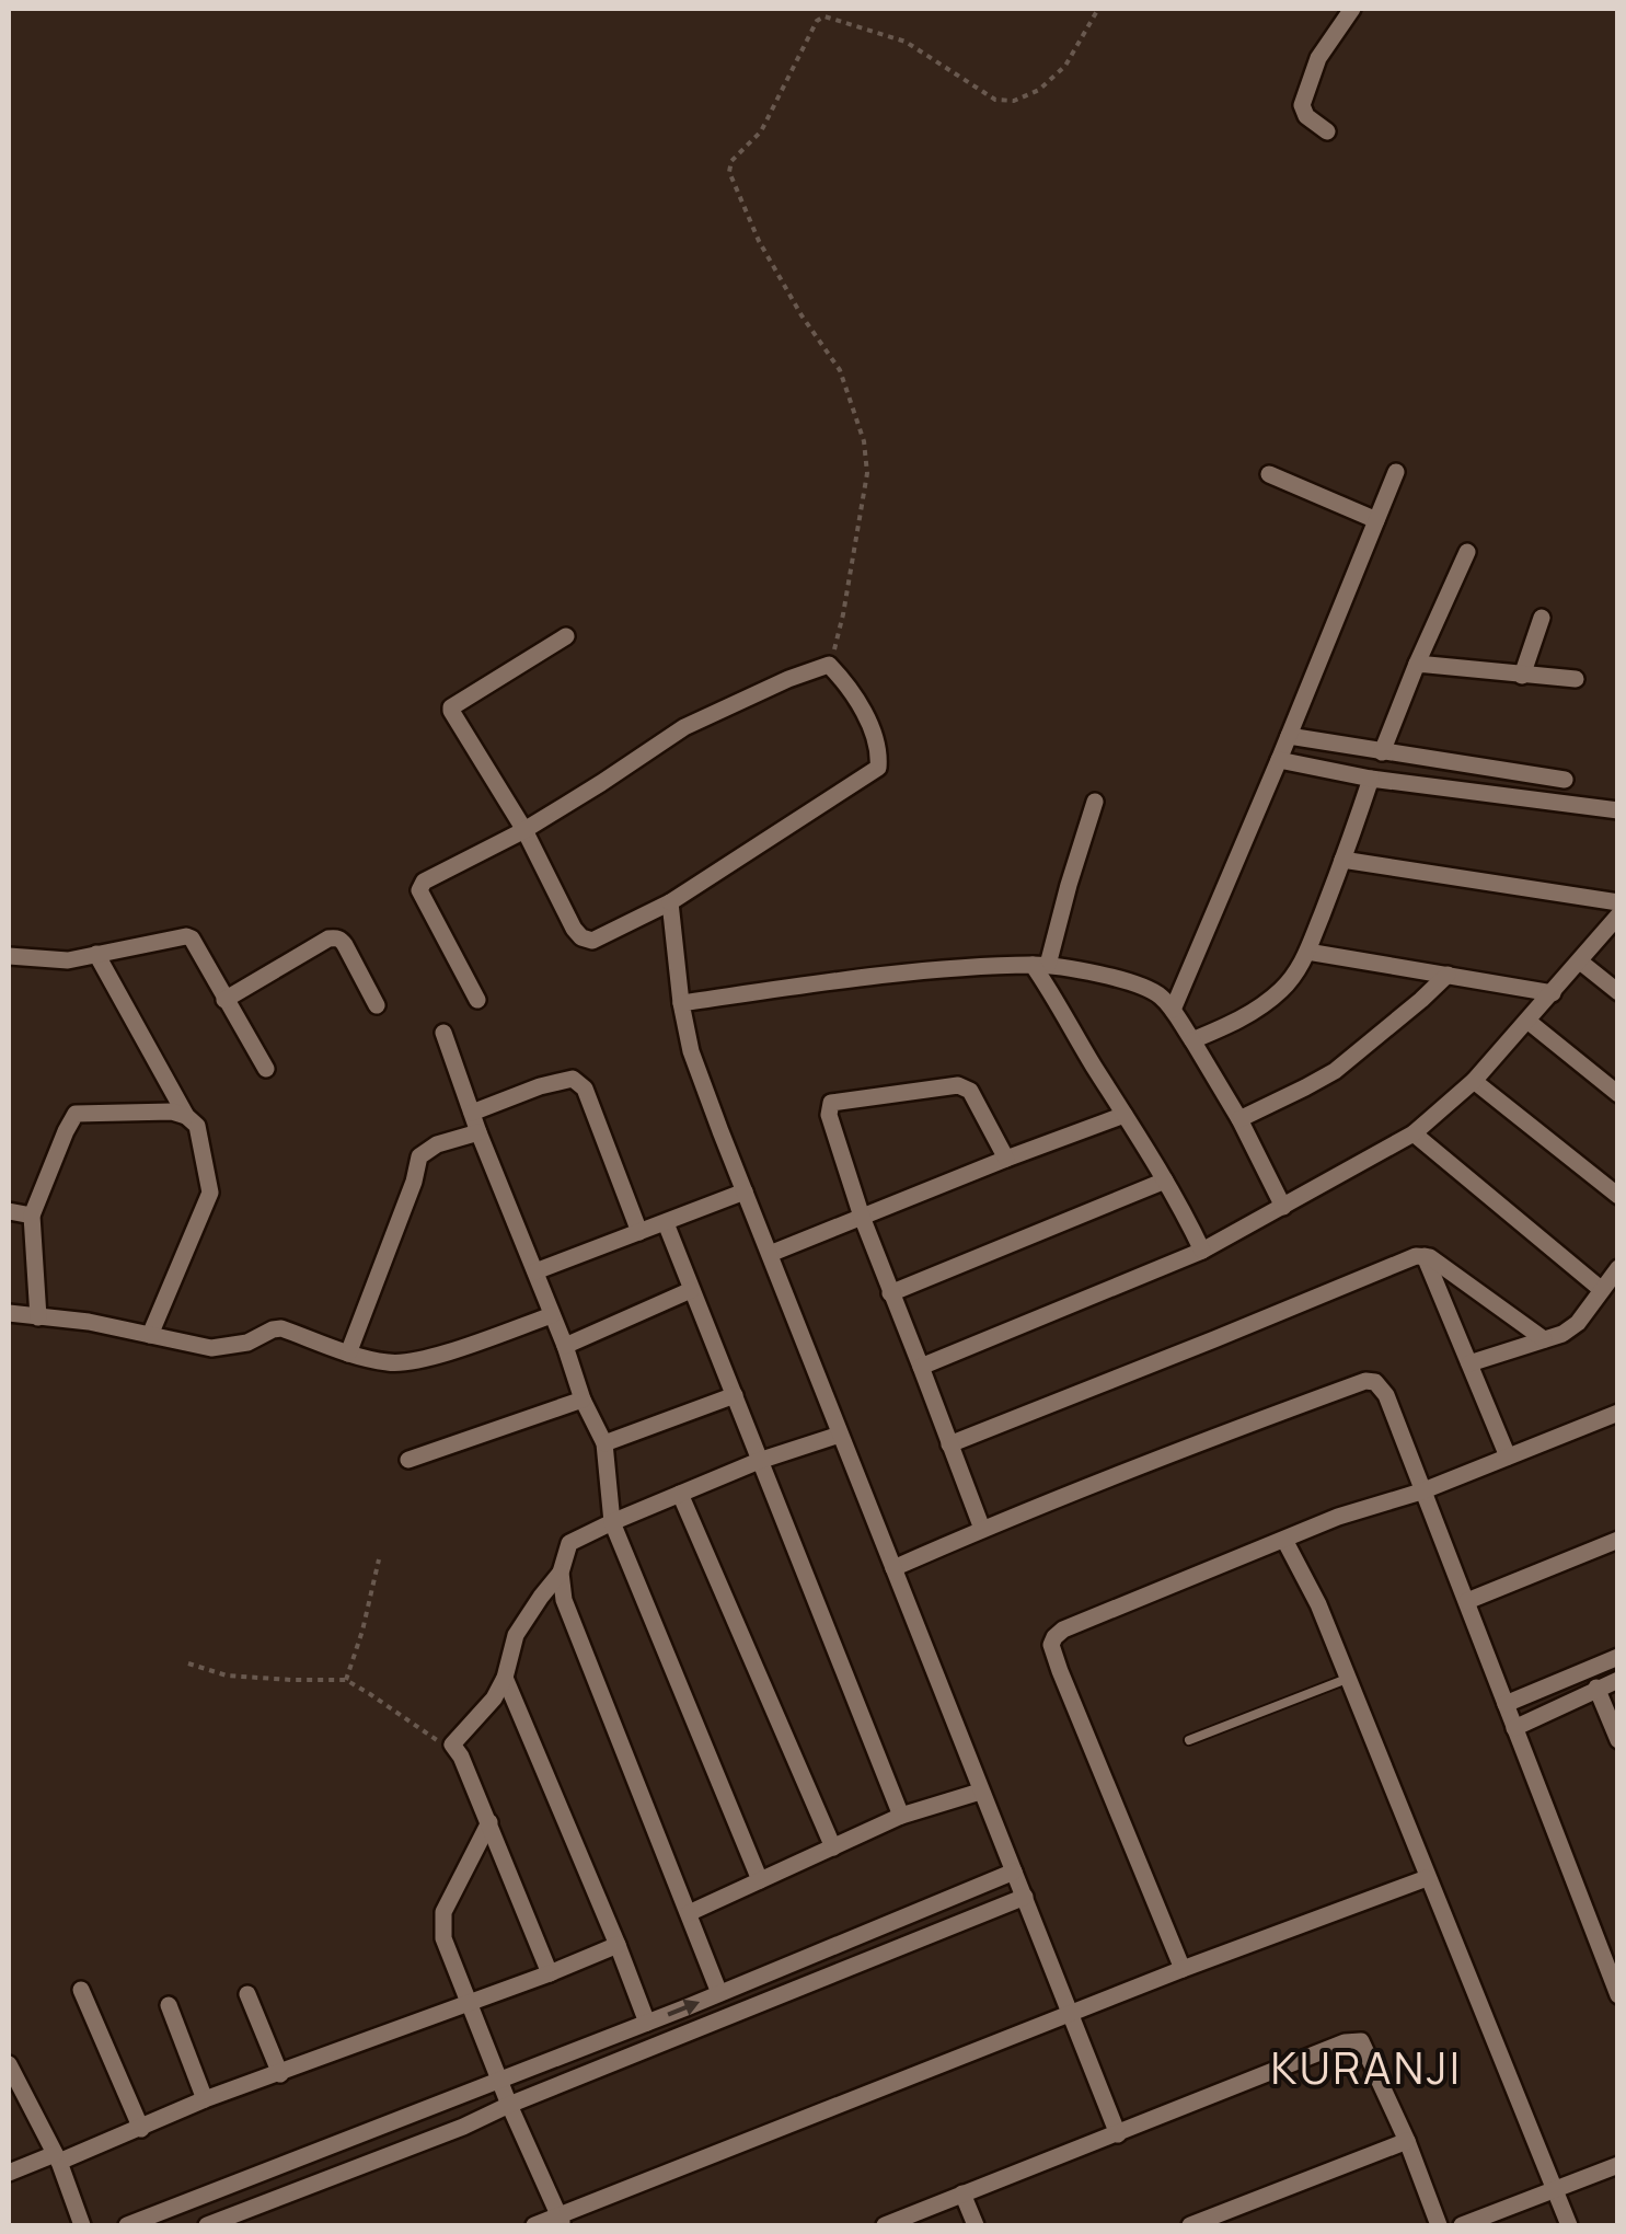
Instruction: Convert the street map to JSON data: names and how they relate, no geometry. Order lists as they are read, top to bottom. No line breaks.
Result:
{"districts":["KURANJI"]}
